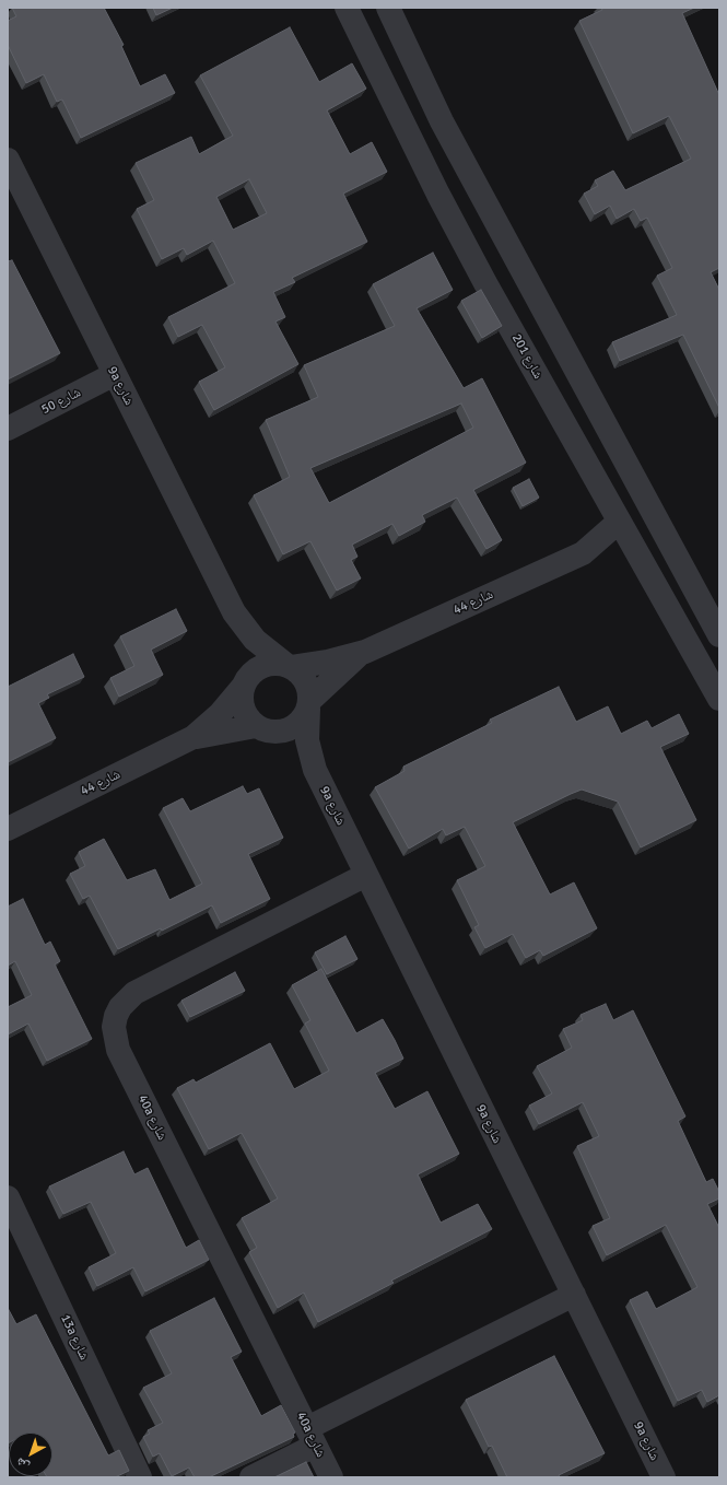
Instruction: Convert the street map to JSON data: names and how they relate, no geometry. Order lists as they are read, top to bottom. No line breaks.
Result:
{"streets":{"street":["شارع 201","9a شارع","شارع 50","شارع 44","40a شارع","13a شارع"]},"crossings":[["شارع 201","شارع 44"],["9a شارع","شارع 50"],["9a شارع","شارع 44"],["9a شارع","40a شارع"]],"north":"bottom left"}
